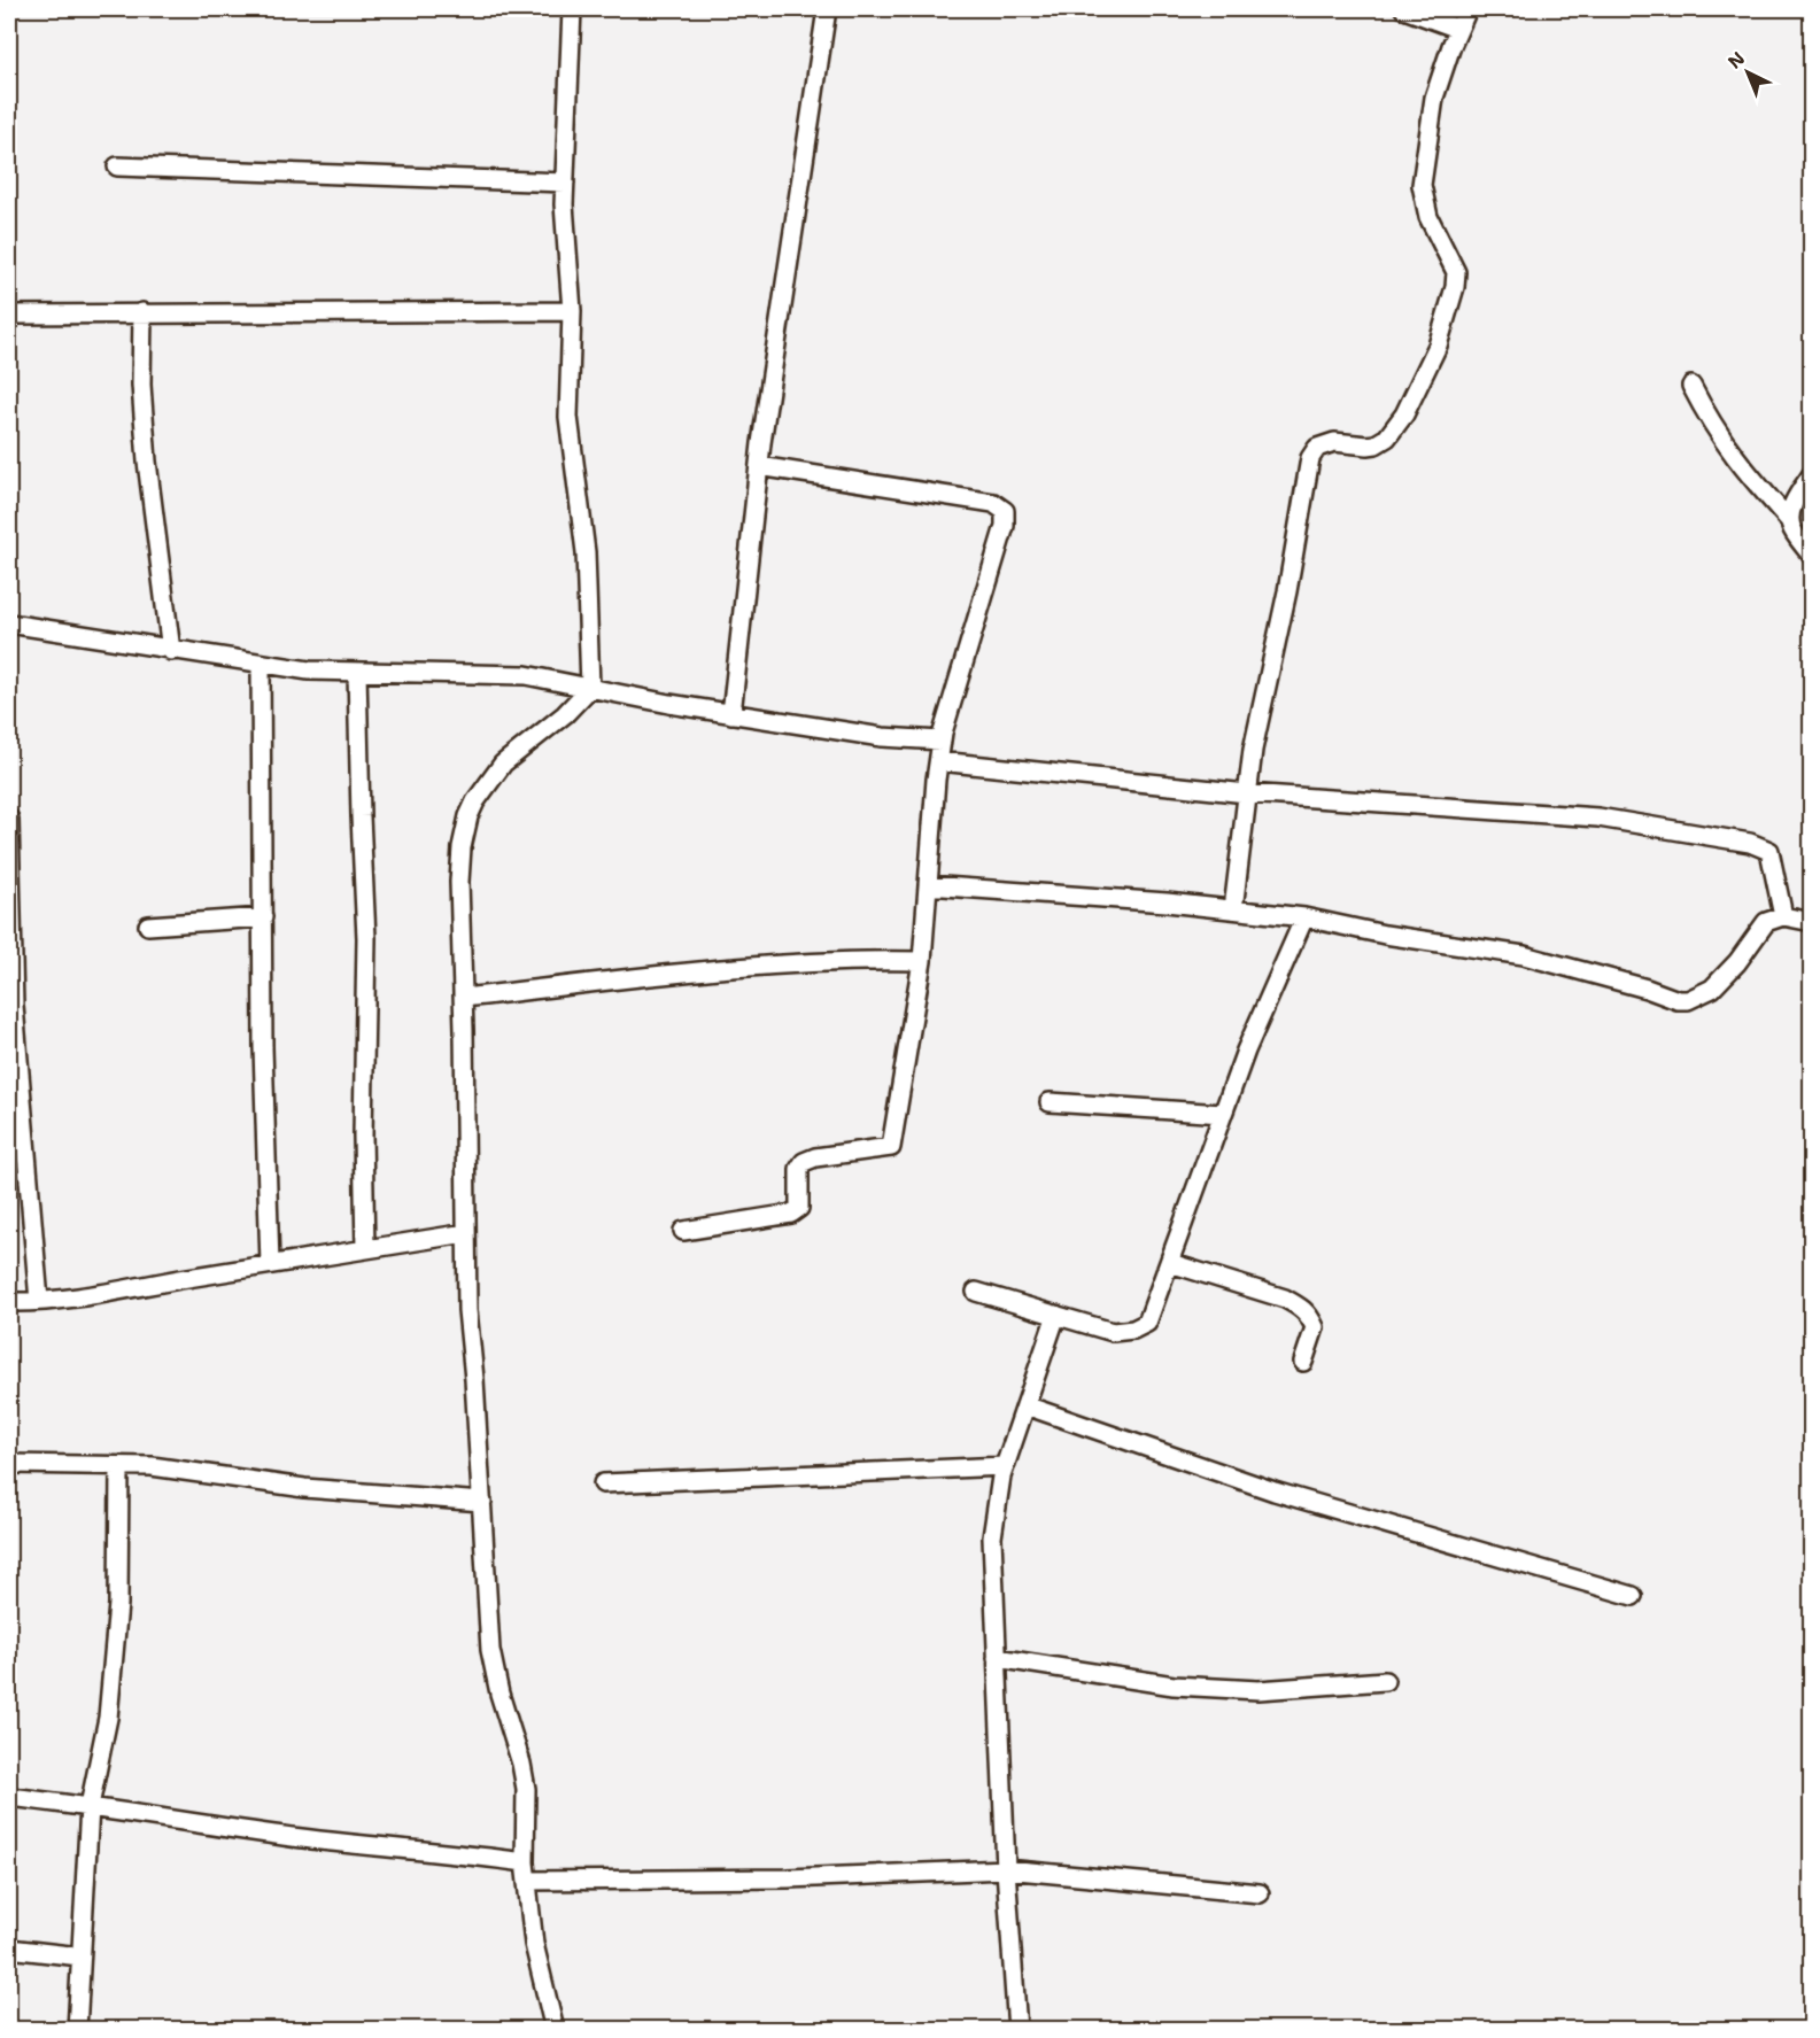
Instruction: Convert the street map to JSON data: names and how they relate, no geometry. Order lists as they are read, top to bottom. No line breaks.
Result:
{"north":"top left"}
